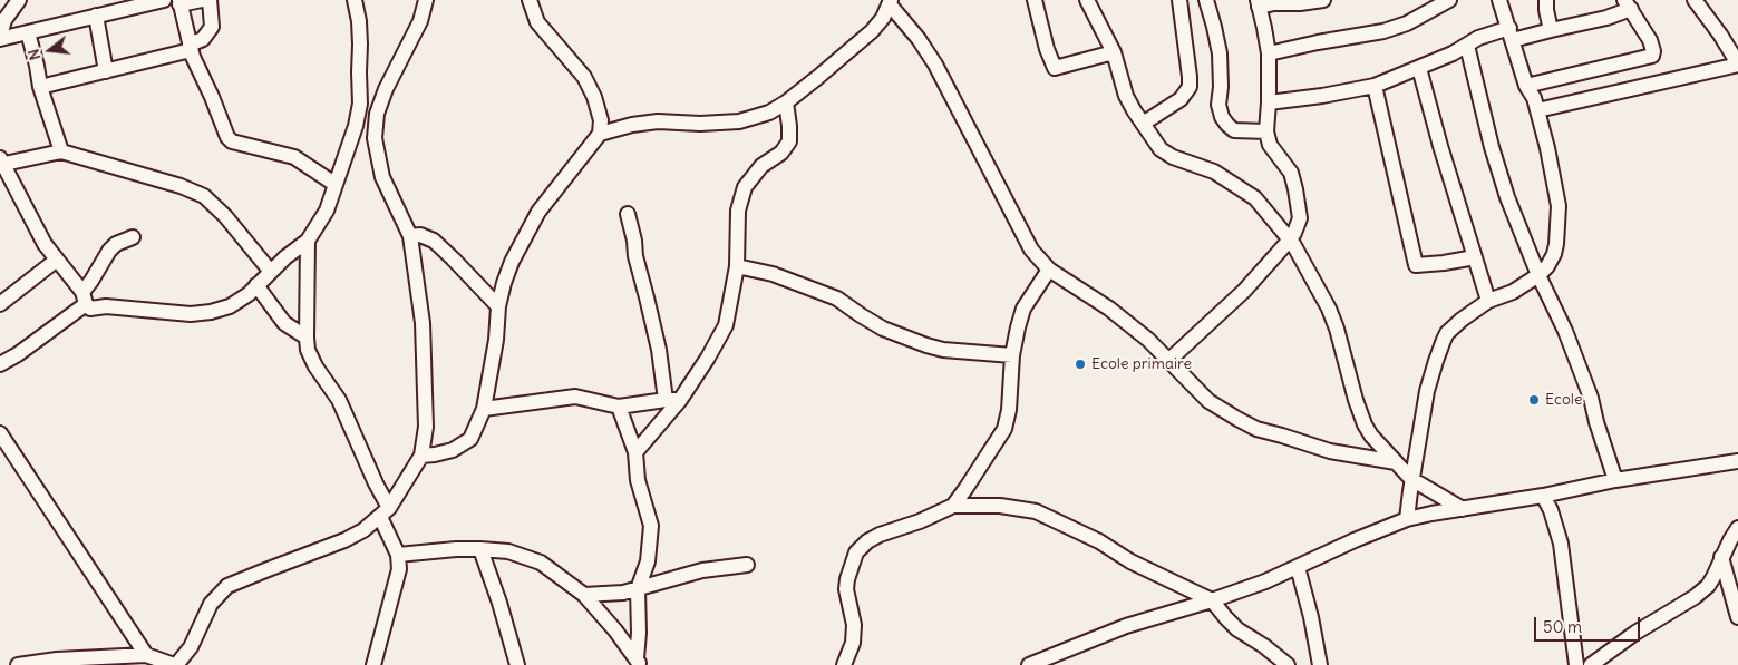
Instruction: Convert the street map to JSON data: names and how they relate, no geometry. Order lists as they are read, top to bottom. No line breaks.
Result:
{"places":["Ecole primaire","Ecole"],"scale_bar":"50 m","north":"left"}
